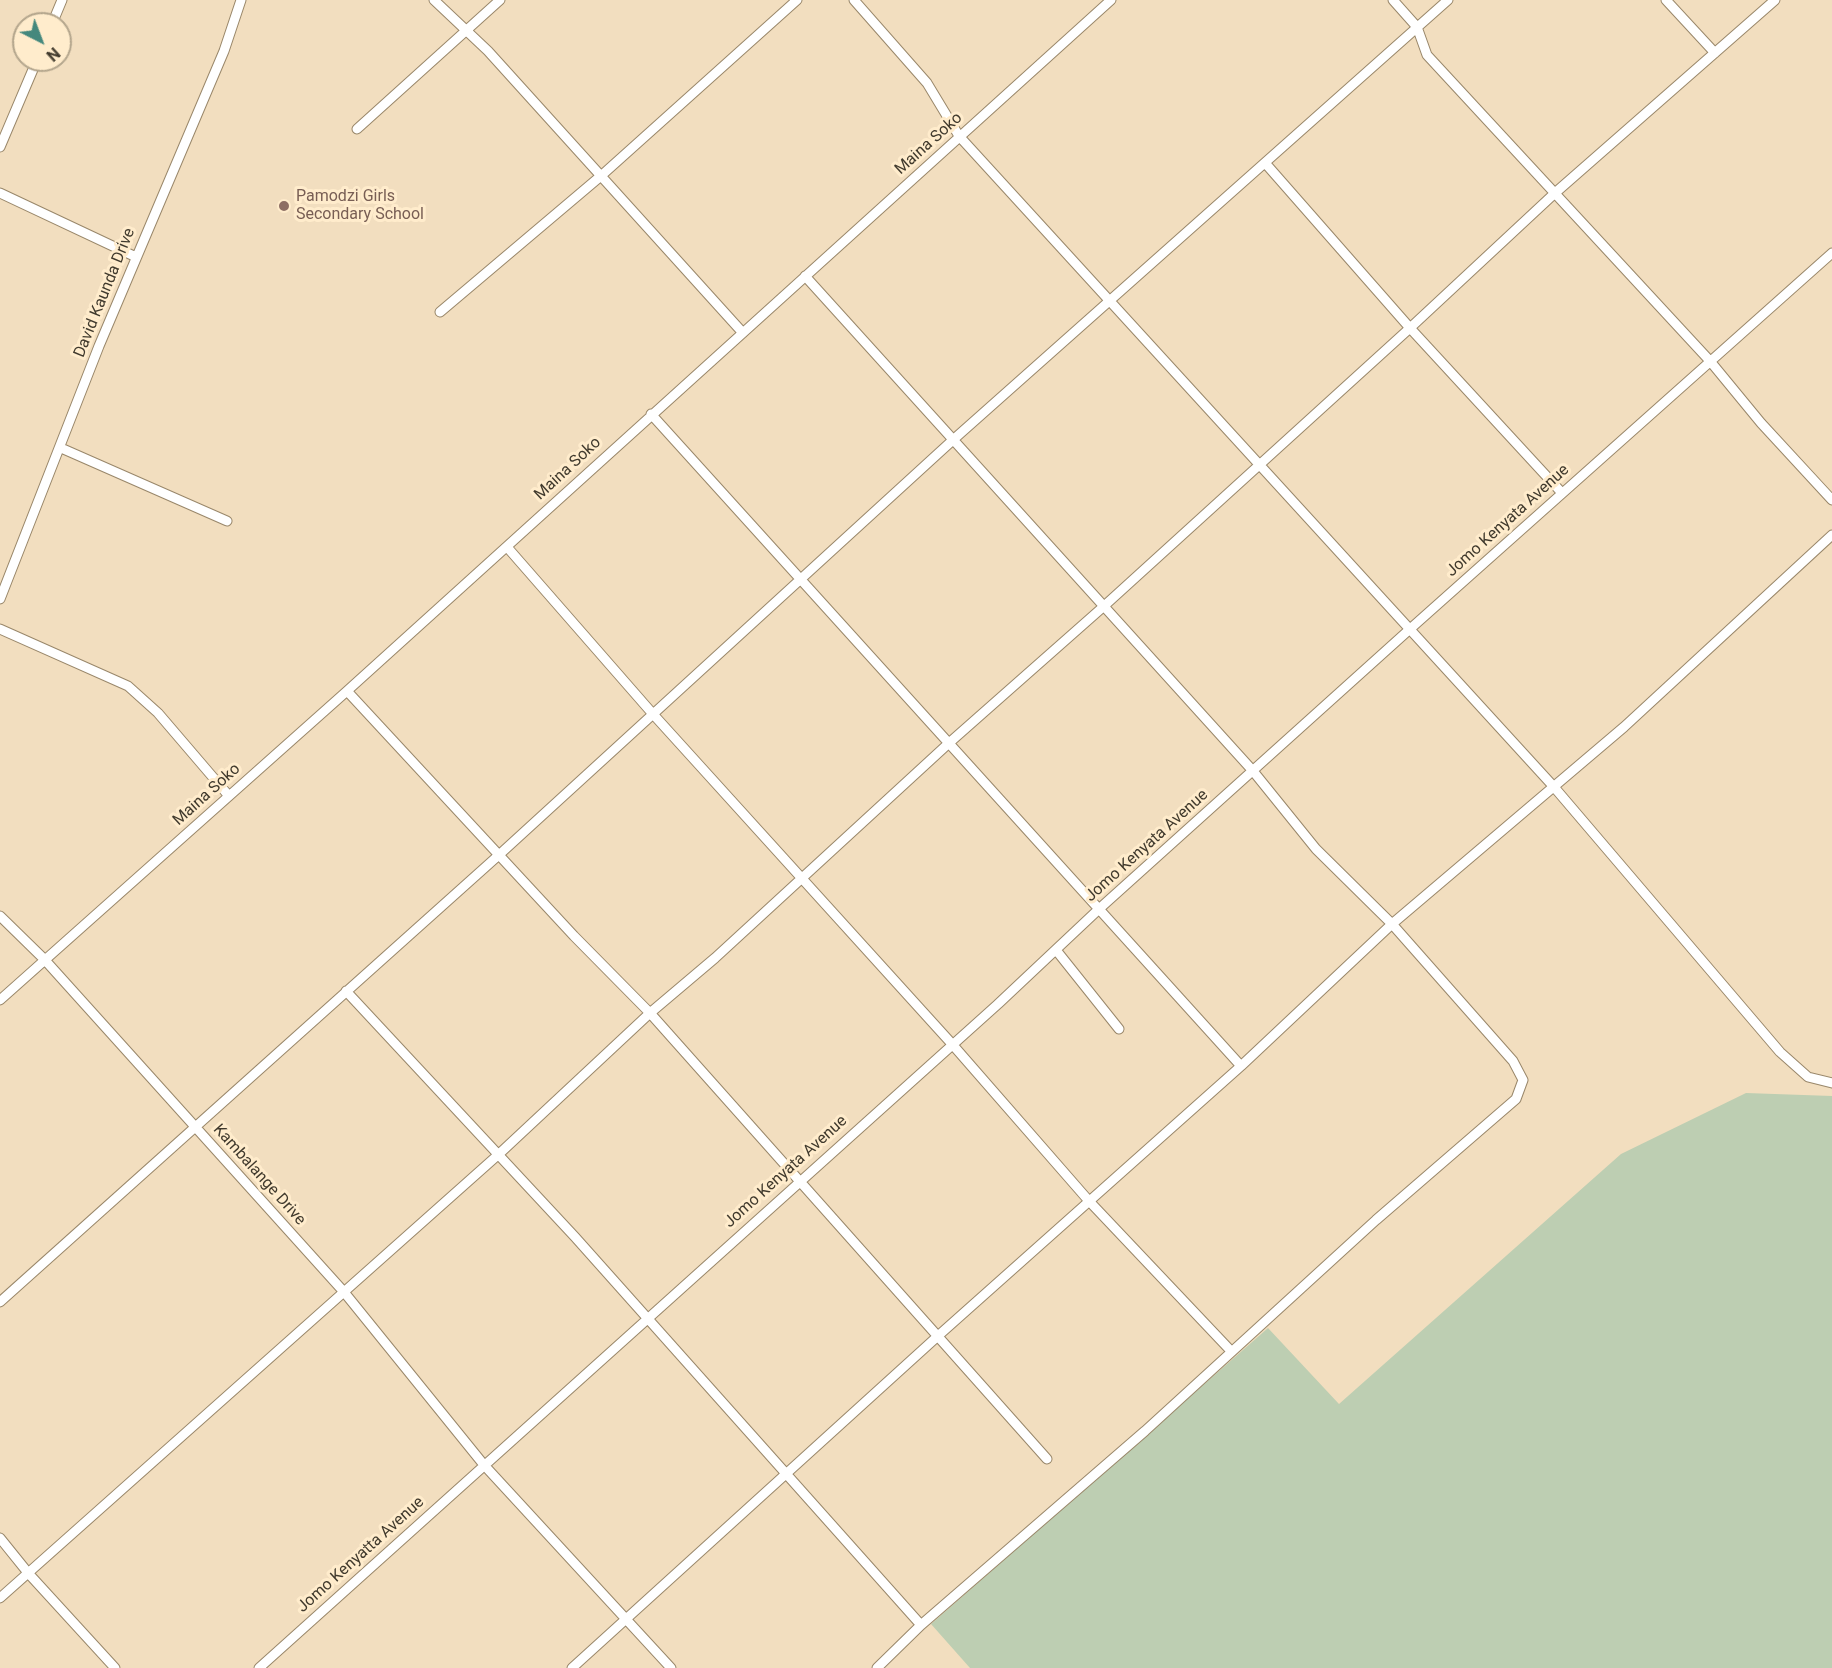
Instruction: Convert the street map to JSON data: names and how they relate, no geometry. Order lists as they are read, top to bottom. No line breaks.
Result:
{"streets":{"street":["Maina Soko","David Kaunda Drive","Jomo Kenyata Avenue","Kambalange Drive","Jomo Kenyatta Avenue"]},"crossings":[["Maina Soko","Kambalange Drive"],["Jomo Kenyata Avenue","Kambalange Drive"],["Jomo Kenyata Avenue","Jomo Kenyatta Avenue"],["Kambalange Drive","Jomo Kenyatta Avenue"]],"places":["Pamodzi Girls Secondary School"],"north":"bottom right"}
